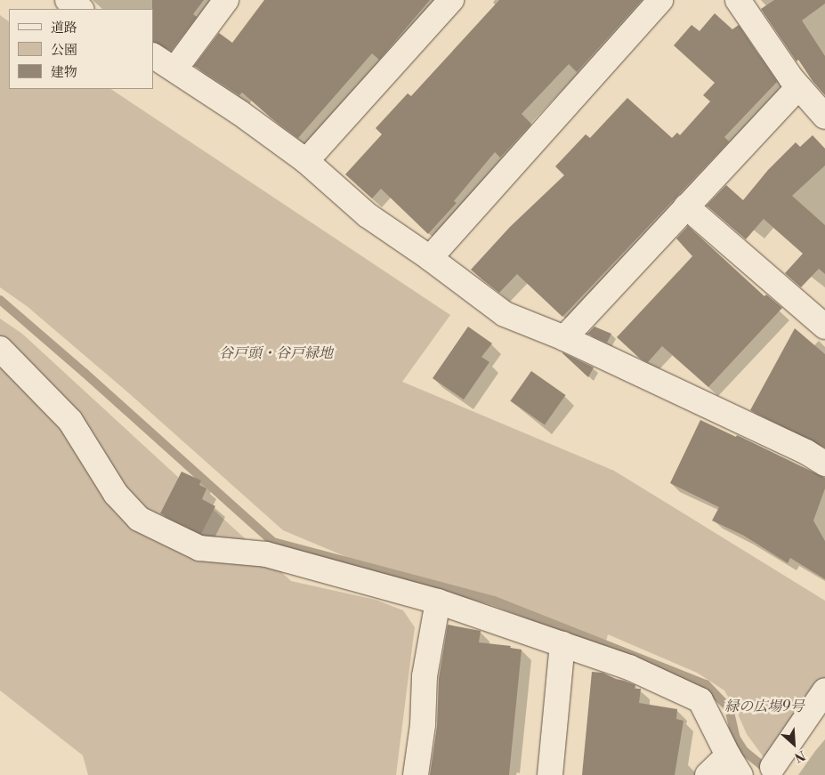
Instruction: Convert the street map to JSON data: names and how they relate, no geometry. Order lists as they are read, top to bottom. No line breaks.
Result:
{"parks":["谷戸頭・谷戸緑地","緑の広場9号"],"legend":["道路","公園","建物"],"north":"bottom right"}
